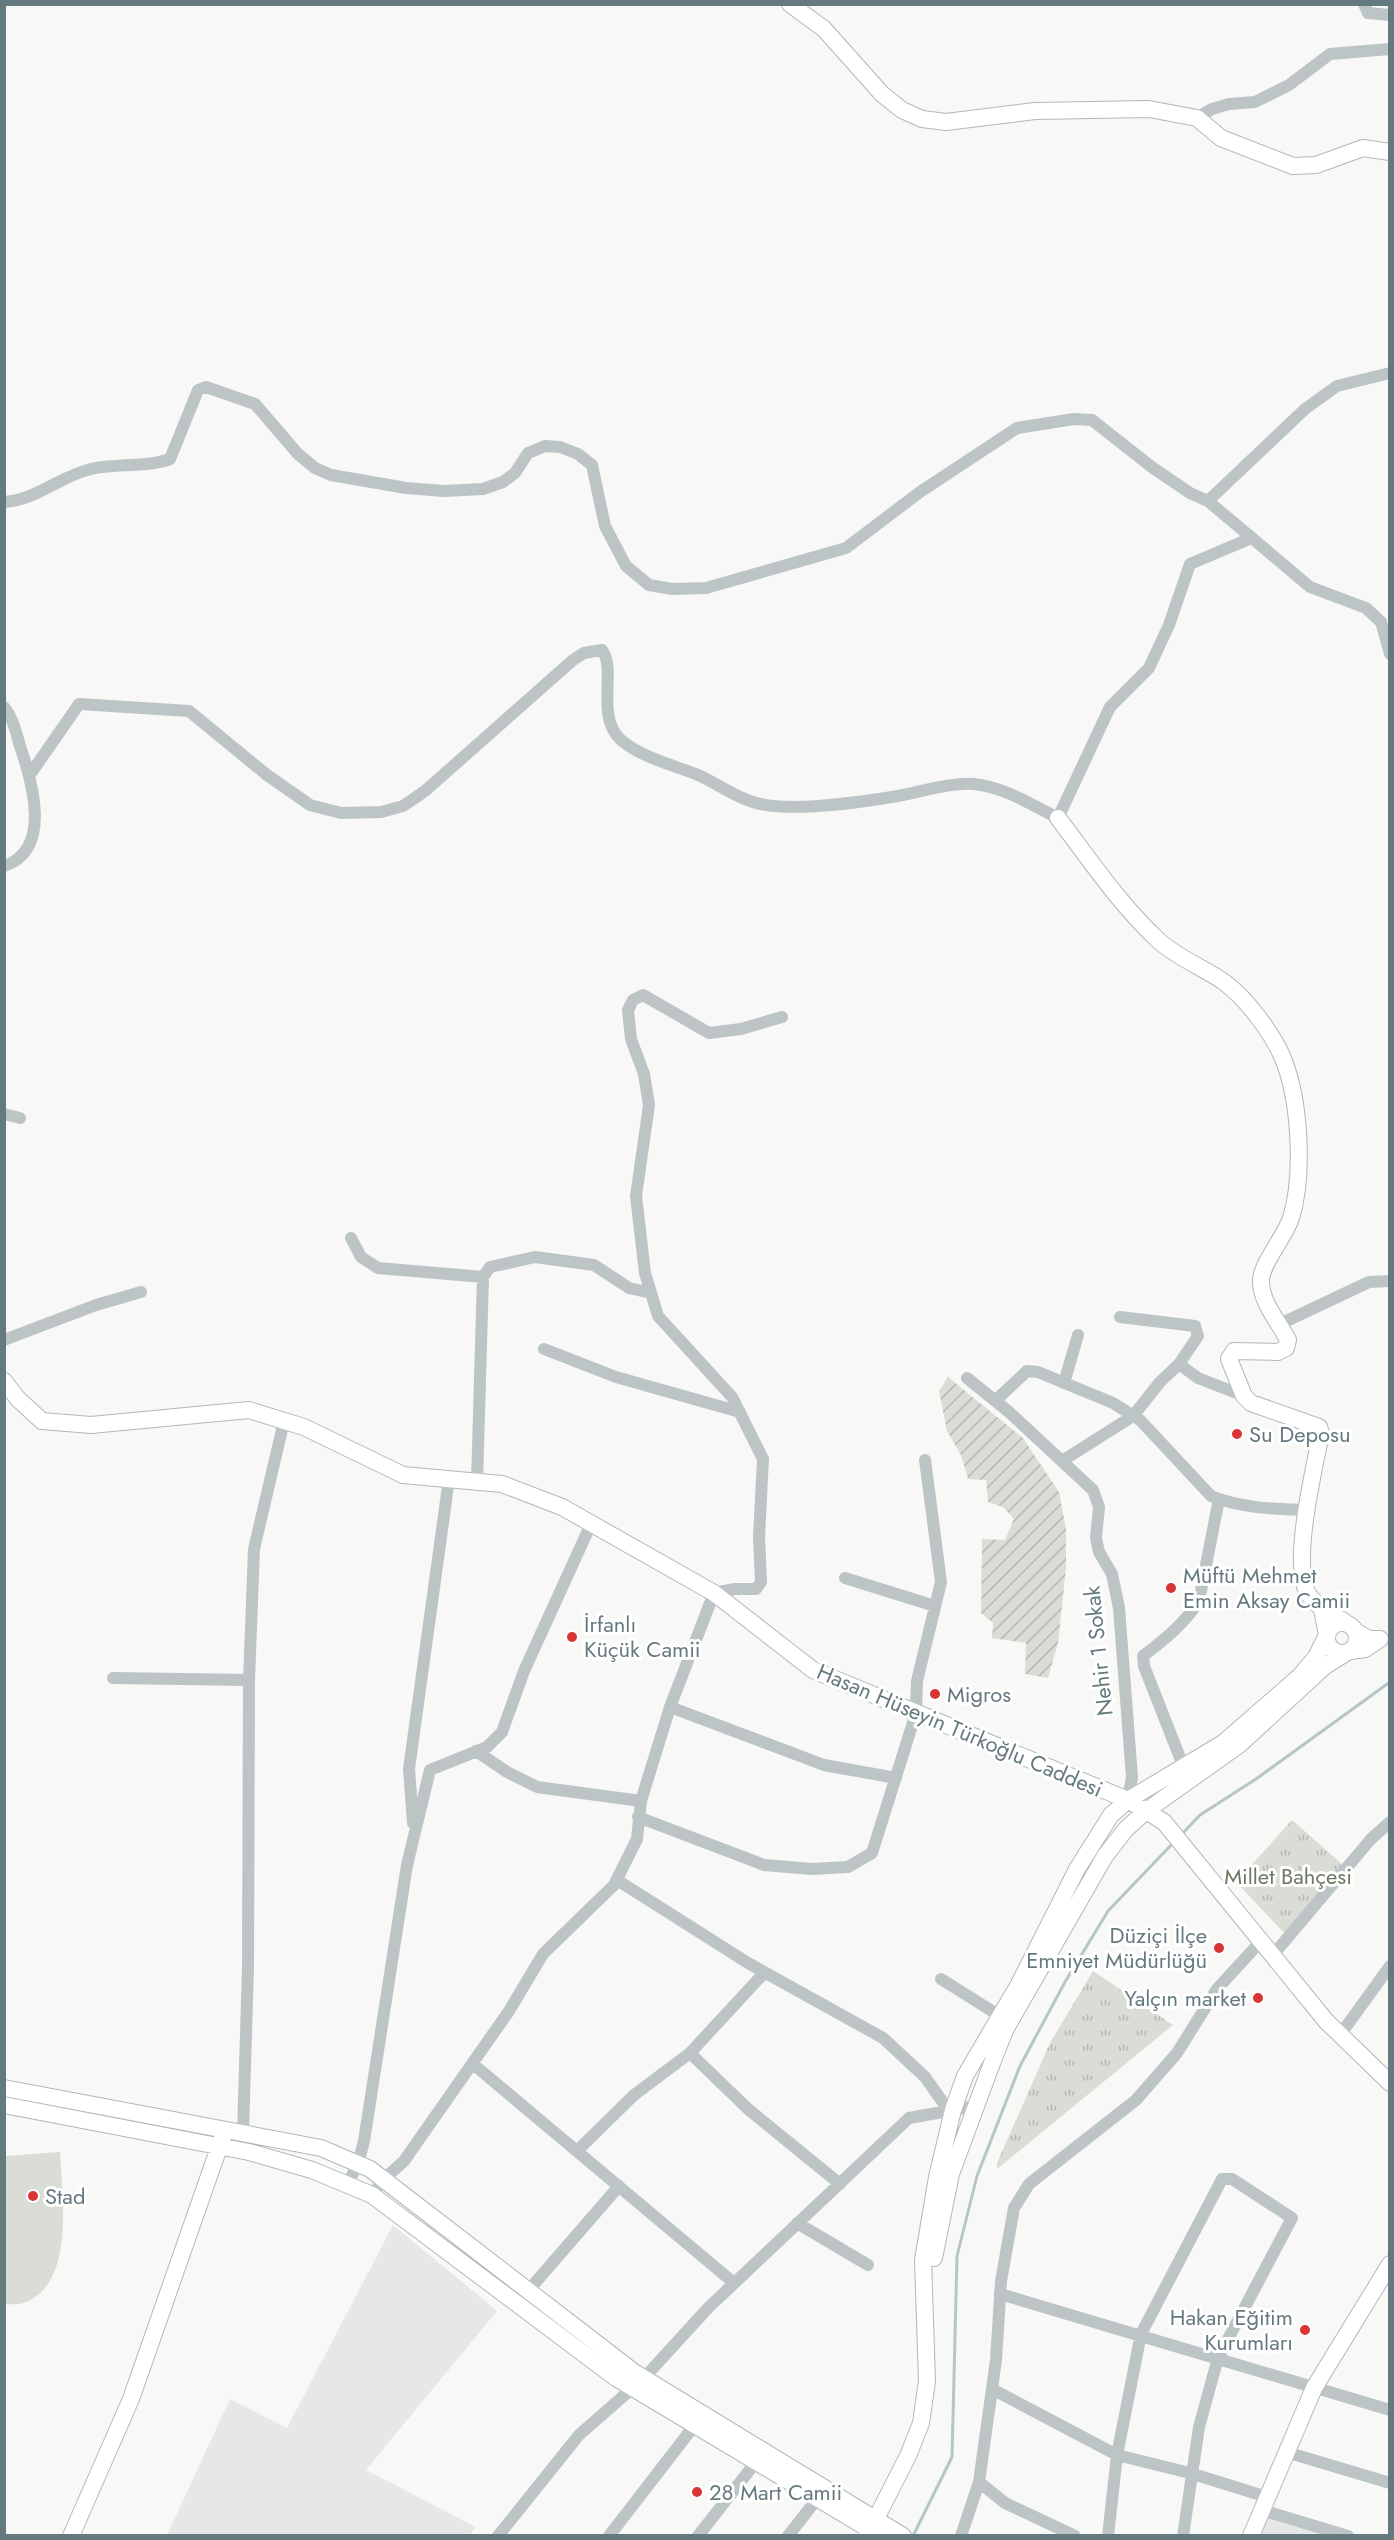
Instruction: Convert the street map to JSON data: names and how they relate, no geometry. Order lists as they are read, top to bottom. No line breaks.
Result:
{"streets":{"street":["Nehir 1 Sokak","Hasan Hüseyin Türkoğlu Caddesi"]},"crossings":[["Nehir 1 Sokak","Hasan Hüseyin Türkoğlu Caddesi"]],"parks":["Millet Bahçesi"],"places":["Su Deposu","Müftü Mehmet Emin Aksay Camii","İrfanlı Küçük Camii","Migros","Düziçi İlçe Emniyet Müdürlüğü","Yalçın market","Stad","Hakan Eğitim Kurumları","28 Mart Camii"]}
